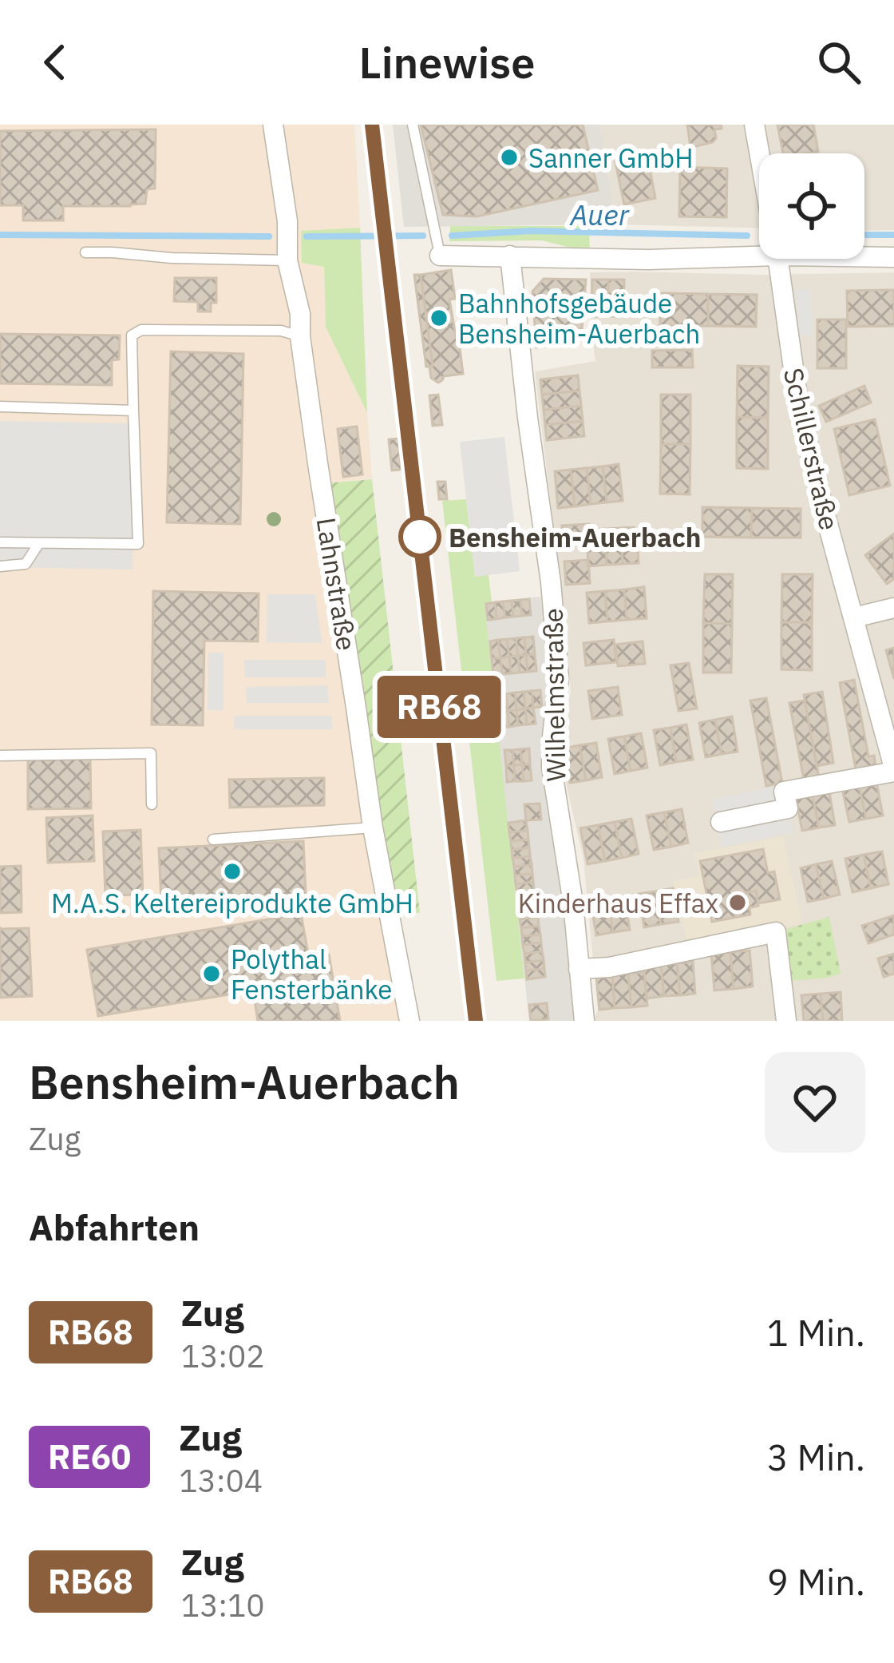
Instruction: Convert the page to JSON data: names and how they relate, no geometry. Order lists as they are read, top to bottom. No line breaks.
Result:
{"streets":{"street":["Schillerstraße","Lahnstraße","Wilhelmstraße"]},"water":["Auer"],"places":["Sanner GmbH","Bahnhofsgebäude Bensheim-Auerbach","Bensheim-Auerbach","M.A.S. Keltereiprodukte GmbH","Kinderhaus Effax","Polythal Fensterbänke"],"page":{"header":"Linewise","on_map":"RB68","heading":[["Bensheim-Auerbach","Zug"],"Abfahrten"],"list":[{"mark":"RB68","name":"Zug","note":"13:02","value":"1 Min."},{"mark":"RE60","name":"Zug","note":"13:04","value":"3 Min."},{"mark":"RB68","name":"Zug","note":"13:10","value":"9 Min."}]}}
